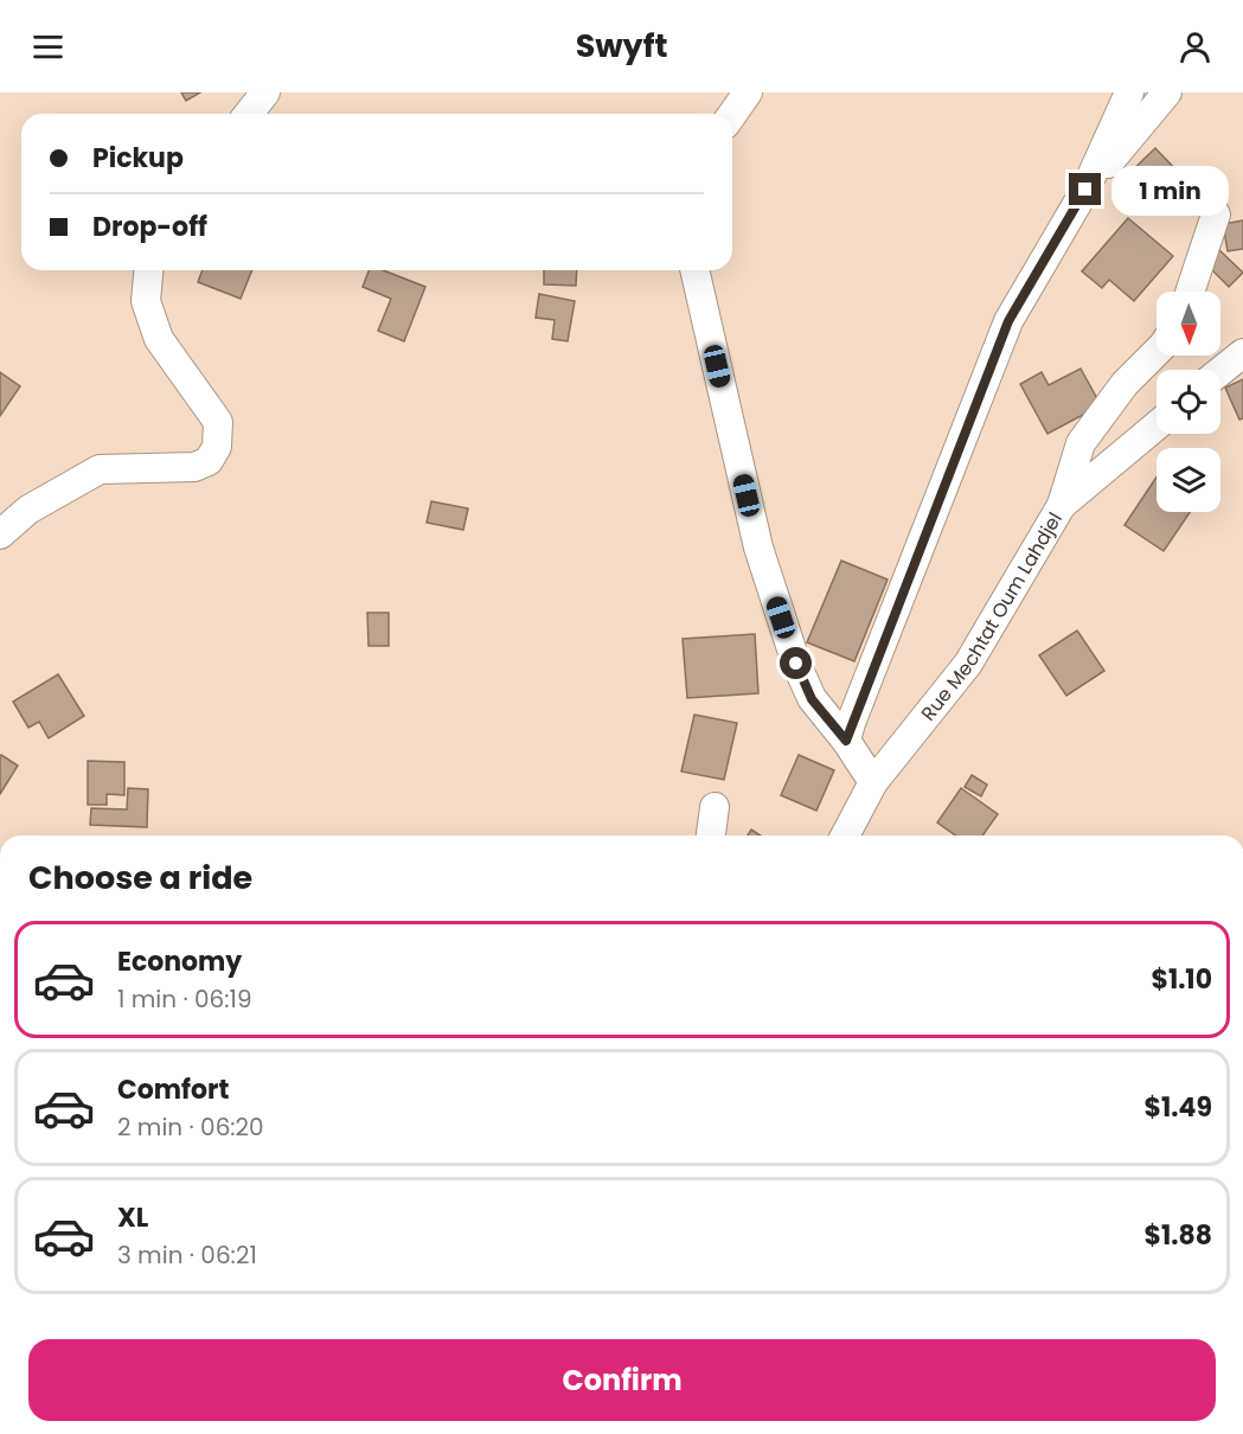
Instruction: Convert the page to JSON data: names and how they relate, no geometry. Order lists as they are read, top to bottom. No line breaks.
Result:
{"streets":{"street":["Rue Mechtat Oum Lahdjel"]},"north":"bottom","page":{"header":"Swyft","banner":["Pickup","Drop-off"],"bubble":"1 min","heading":"Choose a ride","list":[{"name":"Economy","note":"1 min · 06:19","value":"$1.10"},{"name":"Comfort","note":"2 min · 06:20","value":"$1.49"},{"name":"XL","note":"3 min · 06:21","value":"$1.88"}],"buttons":"Confirm"}}
